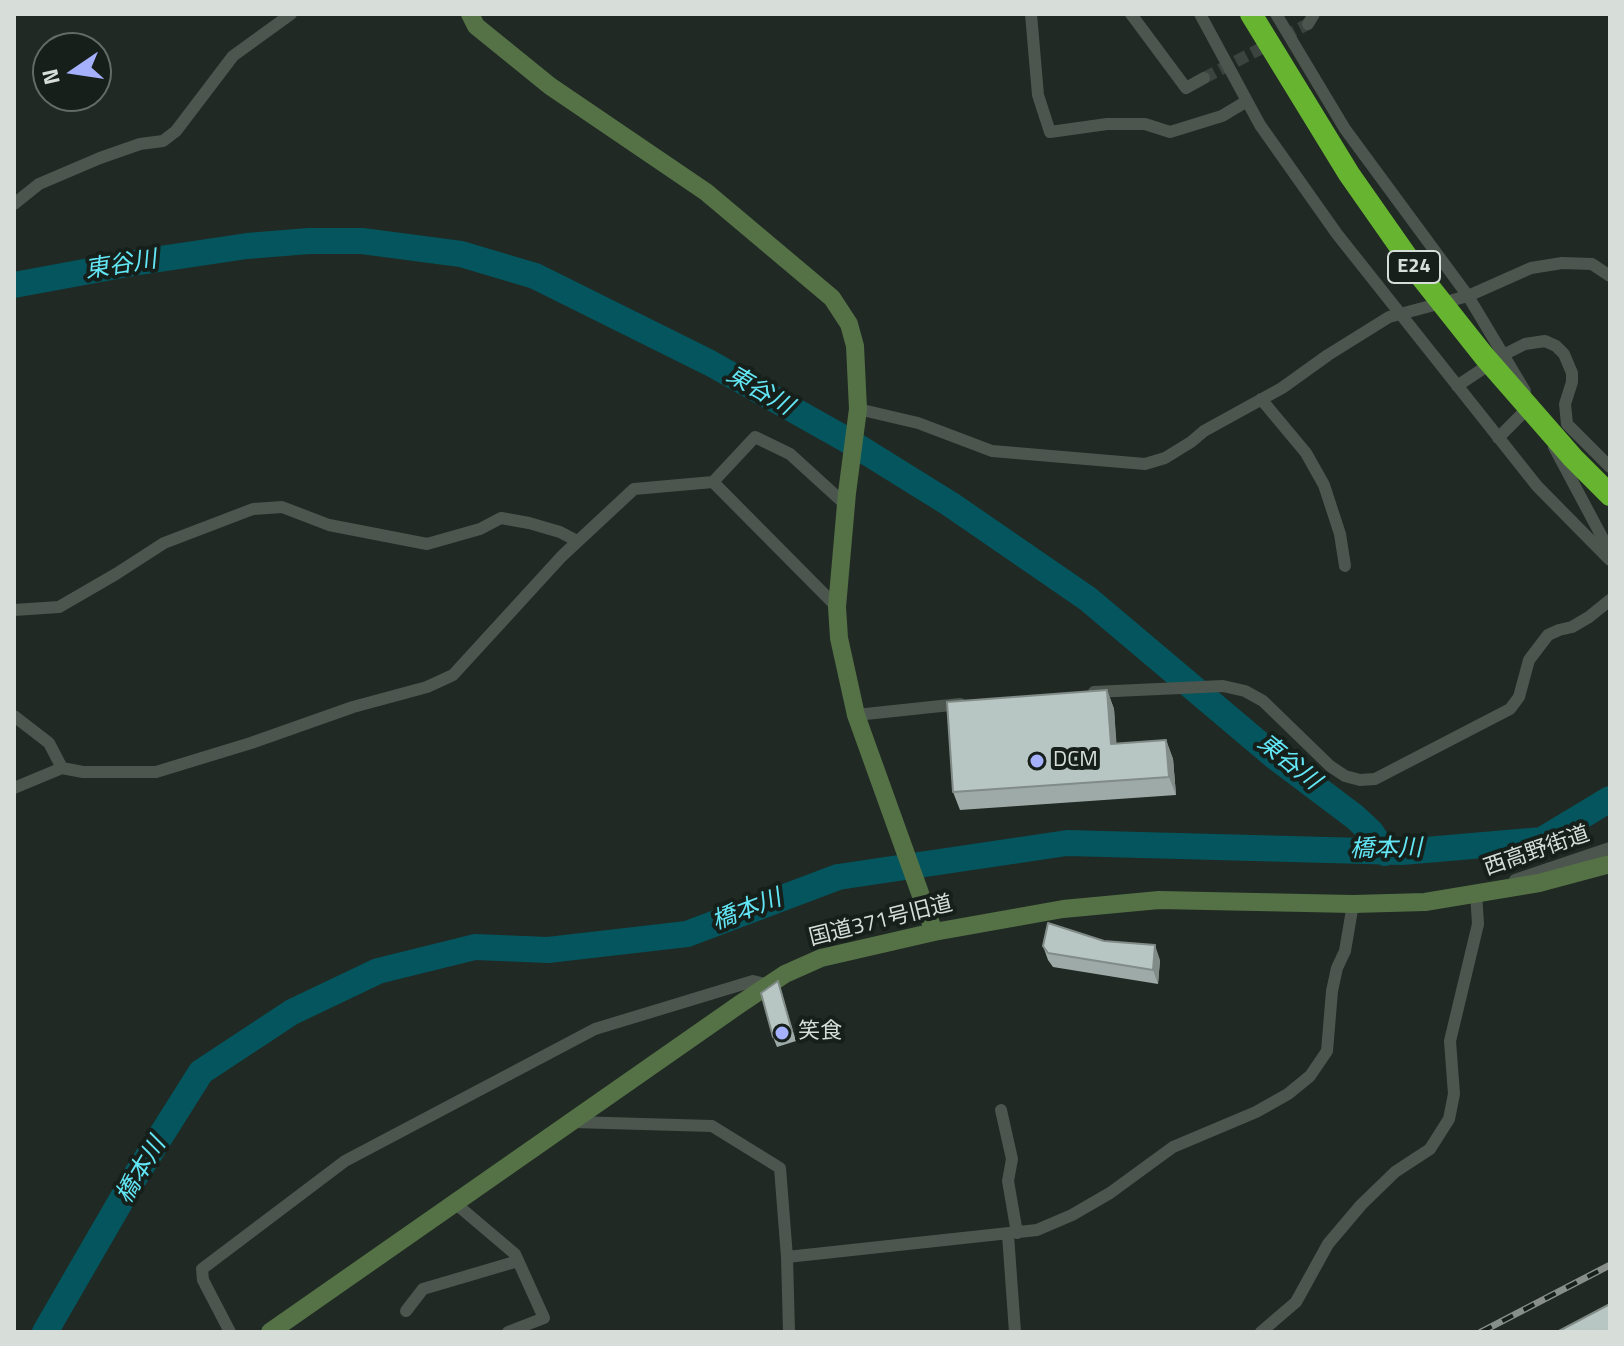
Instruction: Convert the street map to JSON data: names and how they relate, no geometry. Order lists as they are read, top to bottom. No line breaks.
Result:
{"streets":{"highway":["E24"],"street":["西高野街道","国道371号旧道"]},"crossings":[["西高野街道","国道371号旧道"]],"water":["東谷川","橋本川"],"places":["DCM","笑食"],"north":"left"}
